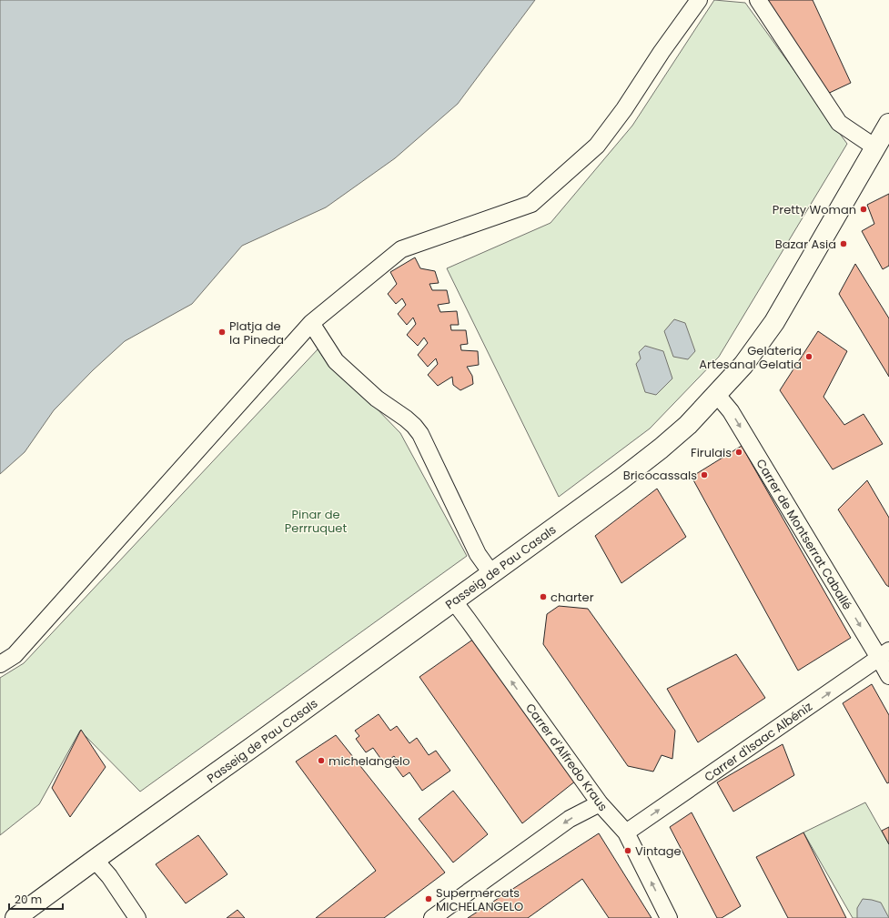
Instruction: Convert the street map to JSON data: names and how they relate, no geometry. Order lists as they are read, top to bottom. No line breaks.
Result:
{"streets":{"street":["Carrer de Montserrat Caballé","Passeig de Pau Casals","Carrer d'Isaac Albéniz","Carrer d'Alfredo Kraus"]},"crossings":[["Carrer de Montserrat Caballé","Passeig de Pau Casals"],["Carrer de Montserrat Caballé","Carrer d'Isaac Albéniz"],["Passeig de Pau Casals","Carrer d'Alfredo Kraus"],["Carrer d'Isaac Albéniz","Carrer d'Alfredo Kraus"]],"one_way":["Carrer de Montserrat Caballé","Carrer d'Isaac Albéniz","Carrer d'Alfredo Kraus"],"parks":["Pinar de Perrruquet"],"places":["Pretty Woman","Bazar Asia","Platja de la Pineda","Gelateria Artesanal Gelatia","Firulais","Bricocassals","charter","michelangelo","Vintage","Supermercats MICHELANGELO"],"scale_bar":"20 m"}
